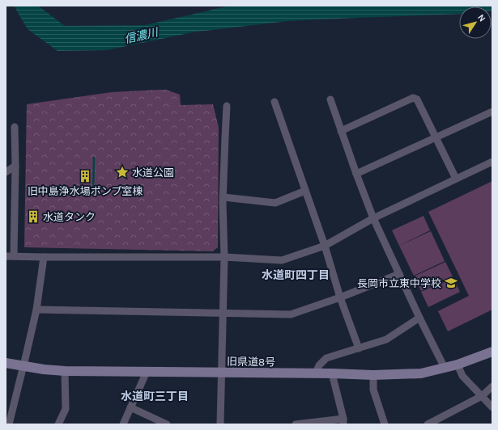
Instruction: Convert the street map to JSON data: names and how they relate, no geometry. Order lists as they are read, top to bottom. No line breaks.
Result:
{"streets":{"street":["旧県道8号"]},"districts":["水道町四丁目","水道町三丁目"],"water":["信濃川"],"places":{"place":["水道公園"],"building":["旧中島浄水場ポンプ室棟","水道タンク"],"school or university":["長岡市立東中学校"]},"north":"top right"}
